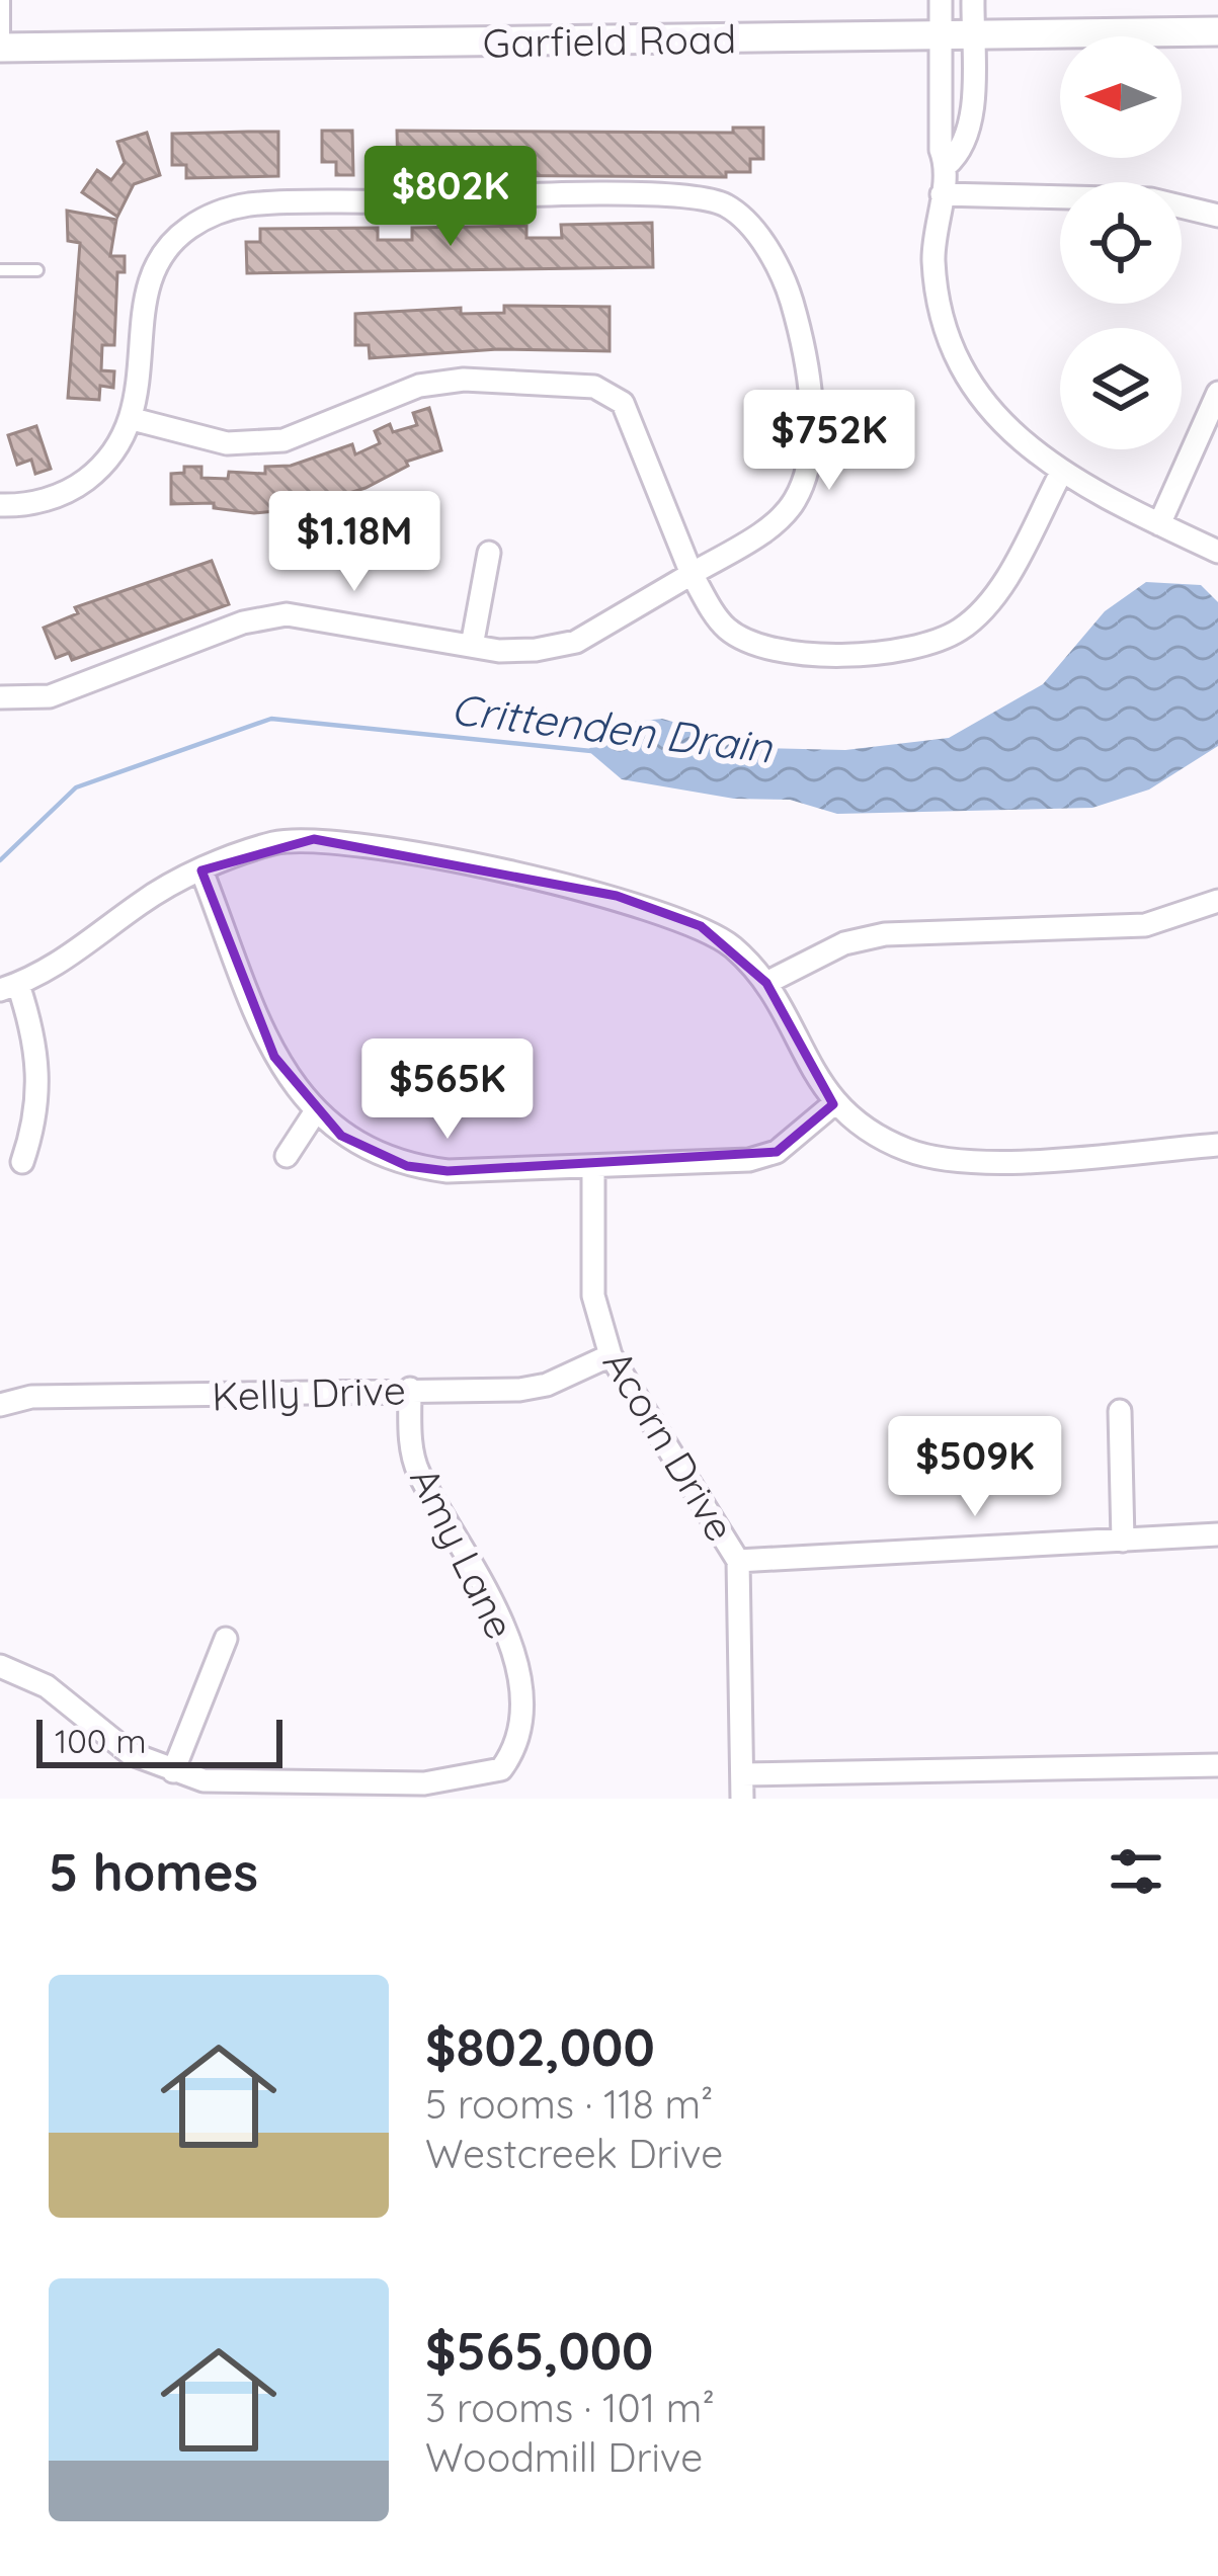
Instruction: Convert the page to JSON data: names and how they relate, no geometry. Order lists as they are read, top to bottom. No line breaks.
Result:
{"streets":{"street":["Garfield Road","Kelly Drive","Acorn Drive","Amy Lane"]},"crossings":[["Kelly Drive","Acorn Drive"],["Kelly Drive","Amy Lane"]],"water":["Crittenden Drain"],"scale_bar":"100 m","north":"left","page":{"price":["$802K","$752K","$1.18M","$565K","$509K"],"scale":"100 m","heading":"5 homes","list":[{"name":"$802,000","note":"5 rooms · 118 m² · Westcreek Drive"},{"name":"$565,000","note":"3 rooms · 101 m² · Woodmill Drive"}]}}
